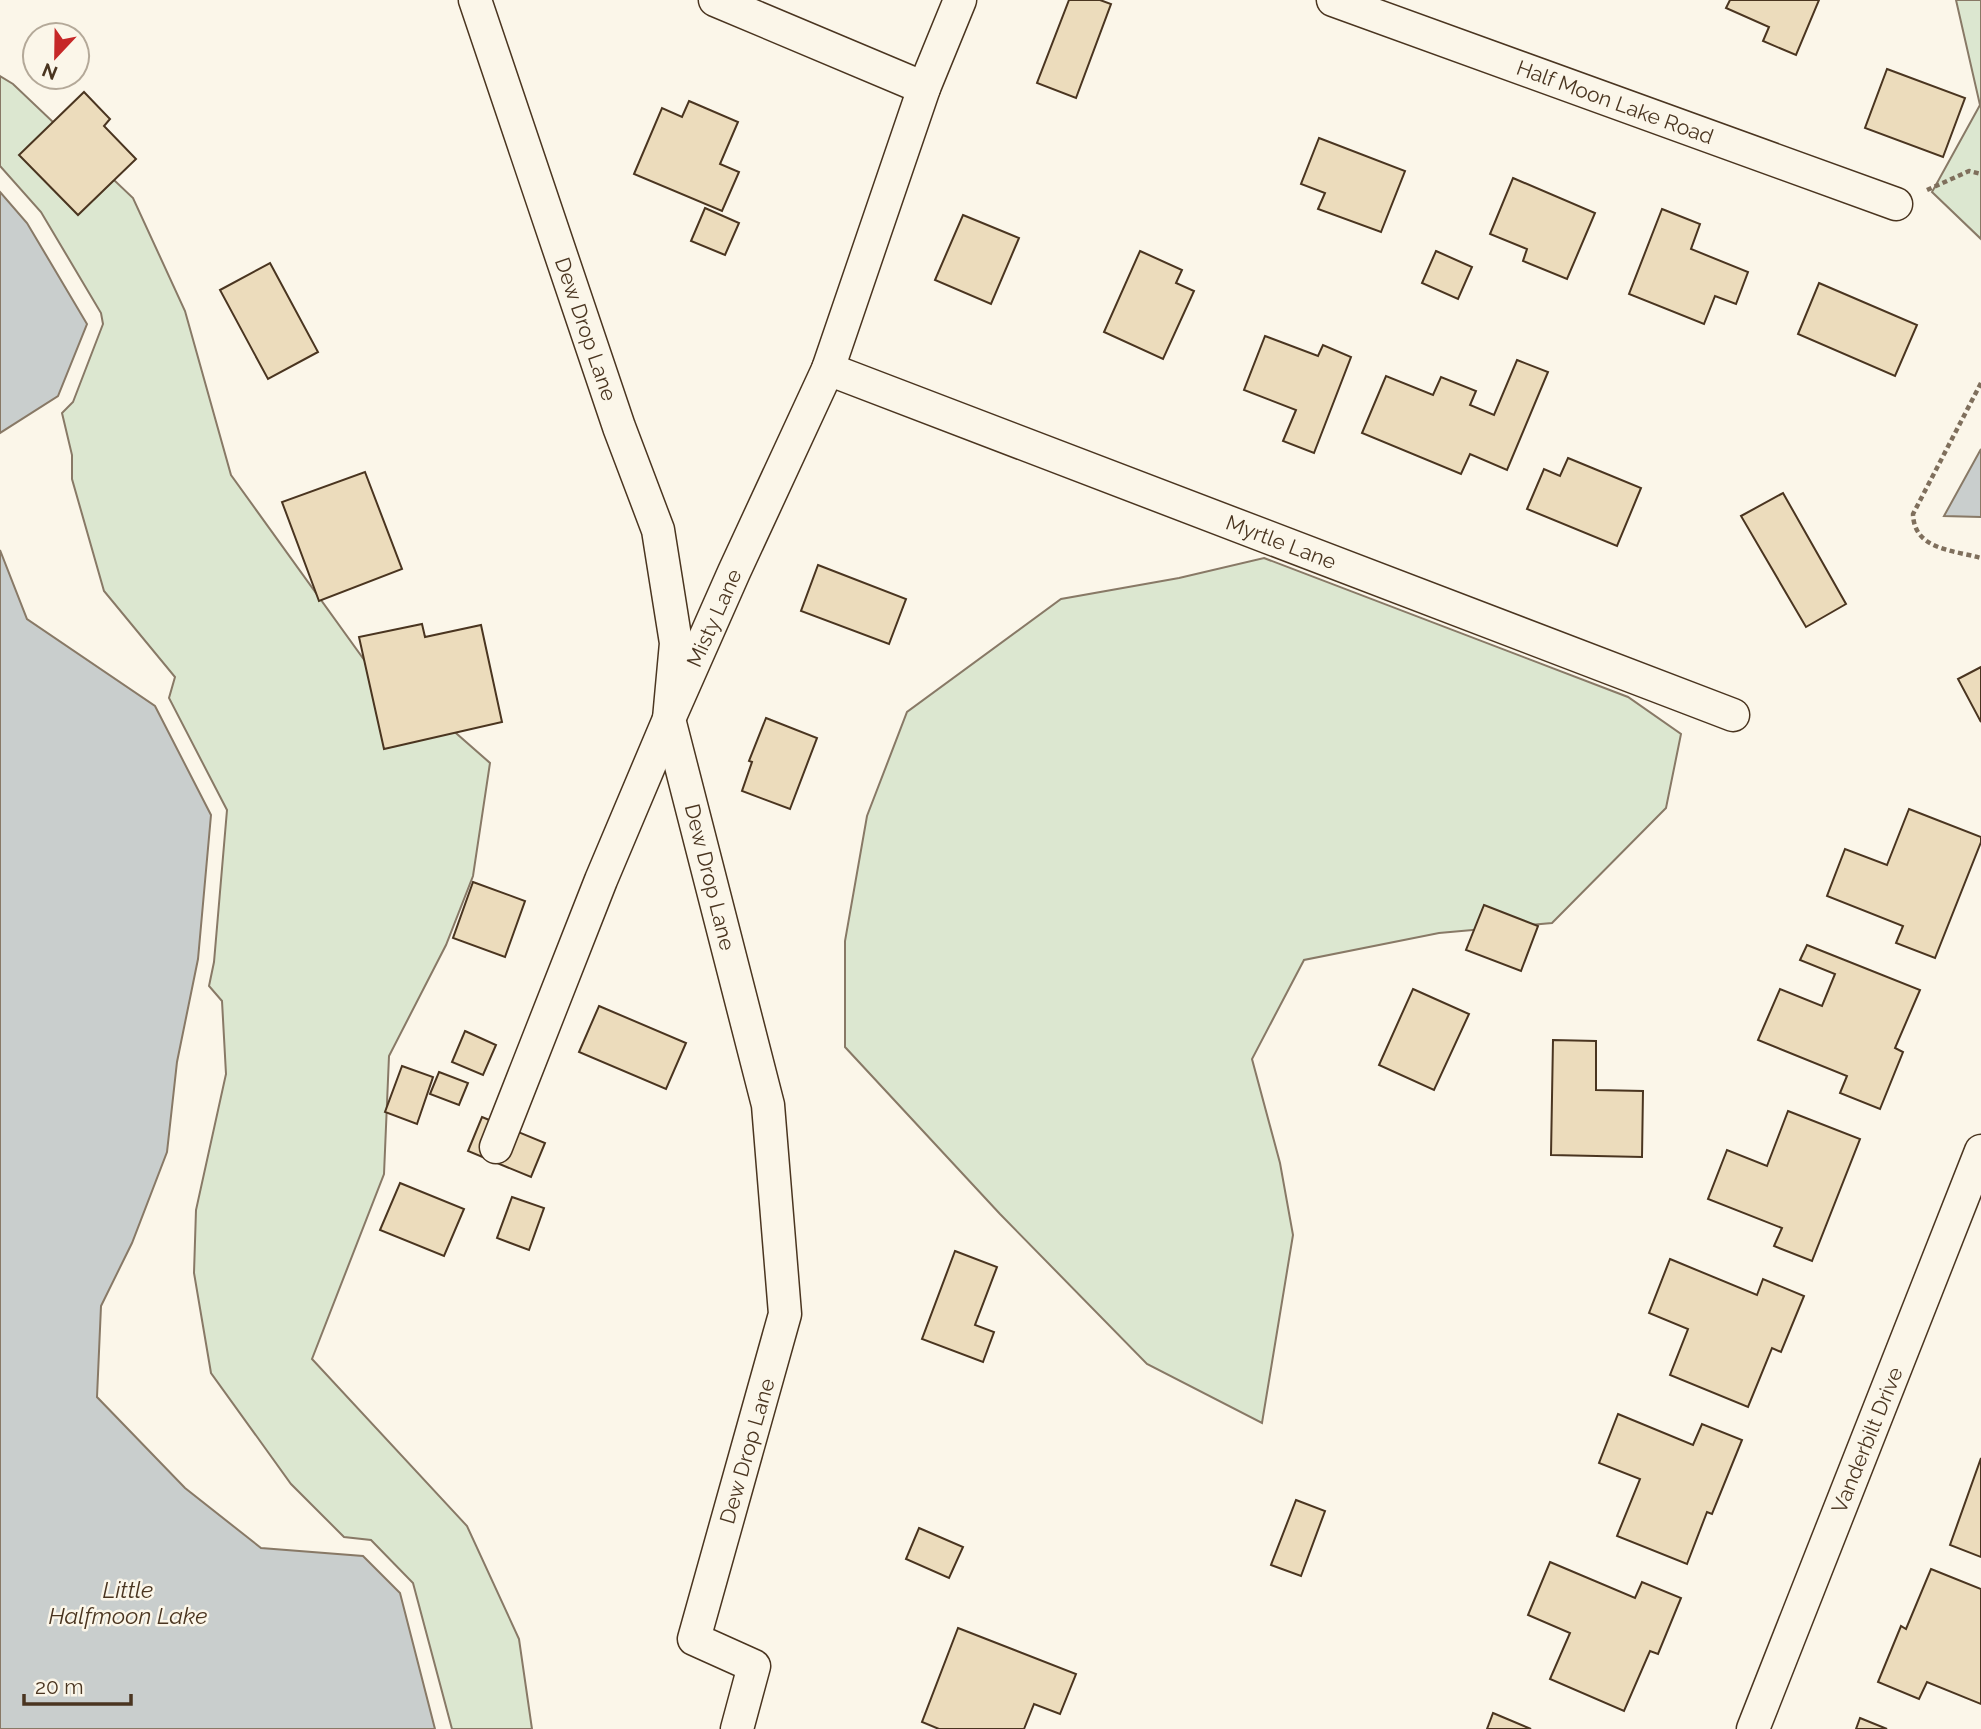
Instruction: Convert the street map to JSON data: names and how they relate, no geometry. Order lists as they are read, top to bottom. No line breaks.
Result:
{"streets":{"street":["Half Moon Lake Road","Dew Drop Lane","Myrtle Lane","Misty Lane","Vanderbilt Drive"]},"crossings":[["Dew Drop Lane","Misty Lane"],["Myrtle Lane","Misty Lane"]],"water":["Little Halfmoon Lake"],"scale_bar":"20 m","north":"bottom"}
